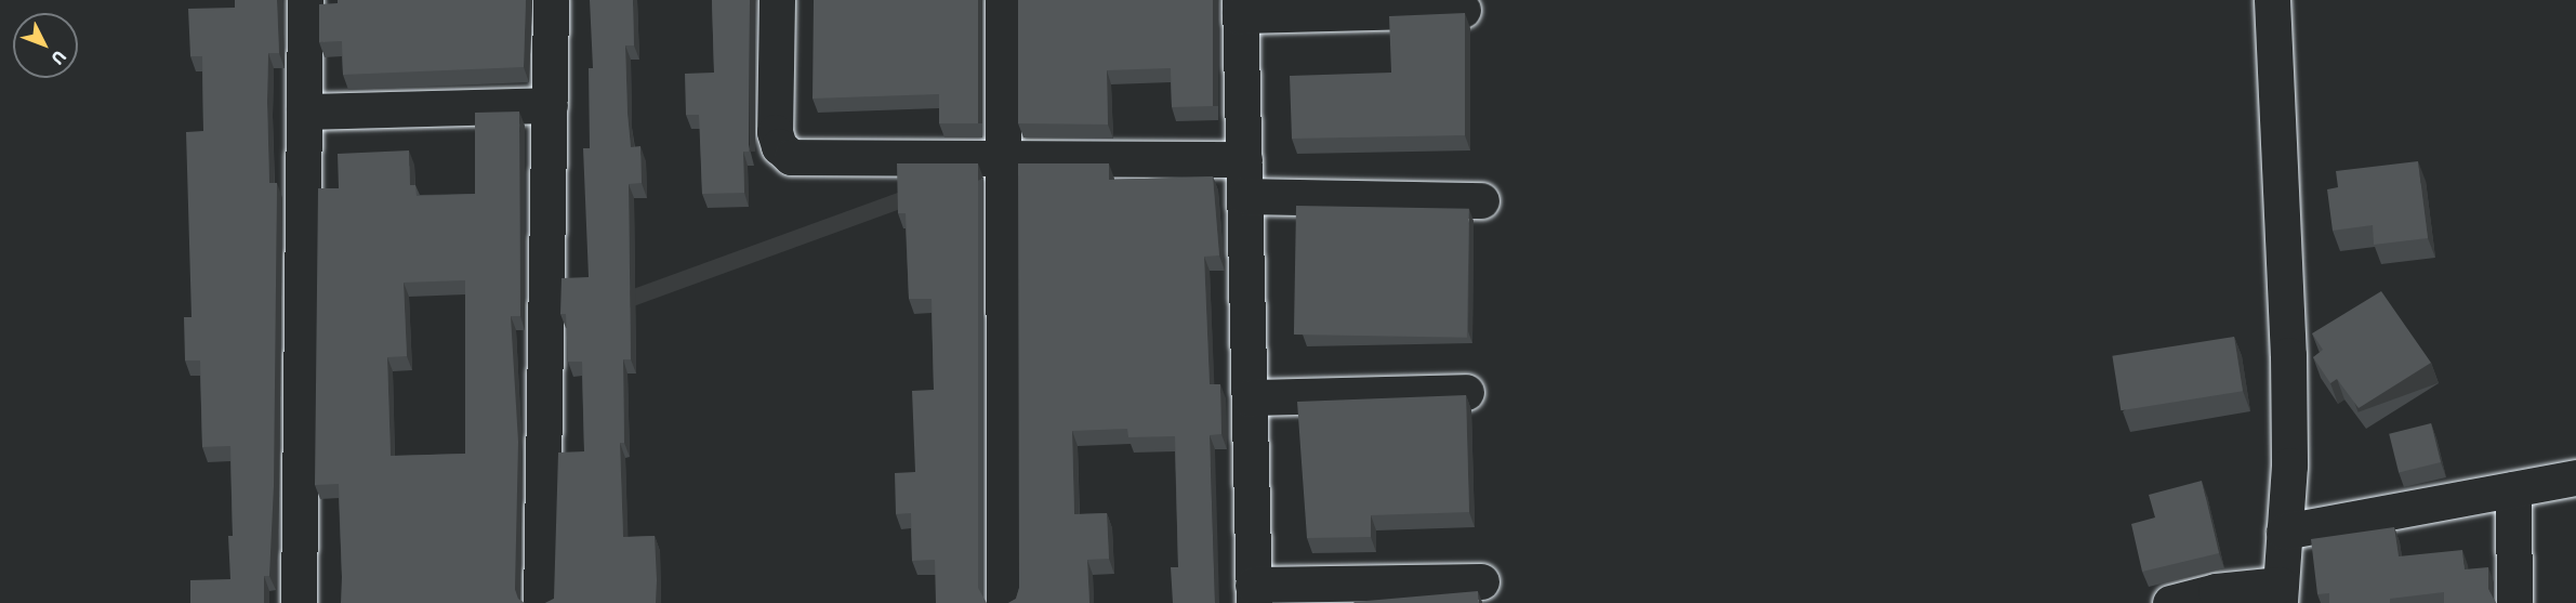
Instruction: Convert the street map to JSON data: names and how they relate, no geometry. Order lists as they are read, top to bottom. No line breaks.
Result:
{"north":"bottom right"}
